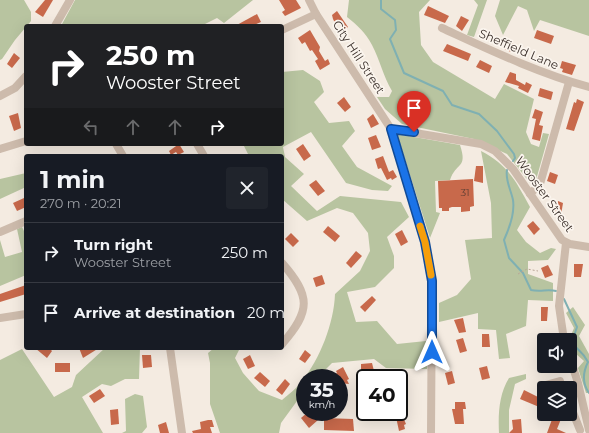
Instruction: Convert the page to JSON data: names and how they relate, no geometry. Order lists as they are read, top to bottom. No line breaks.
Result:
{"streets":{"street":["Sheffield Lane","City Hill Street","Wooster Street"]},"crossings":[["City Hill Street","Wooster Street"]],"house_numbers":["31"],"page":{"turn":["250 m","Wooster Street"],"heading":["1 min","270 m · 20:21"],"list":[{"name":"Turn right","note":"Wooster Street","value":"250 m"},{"name":"Arrive at destination","value":"20 m"}],"speed":"35 km/h","limit":"40"}}
